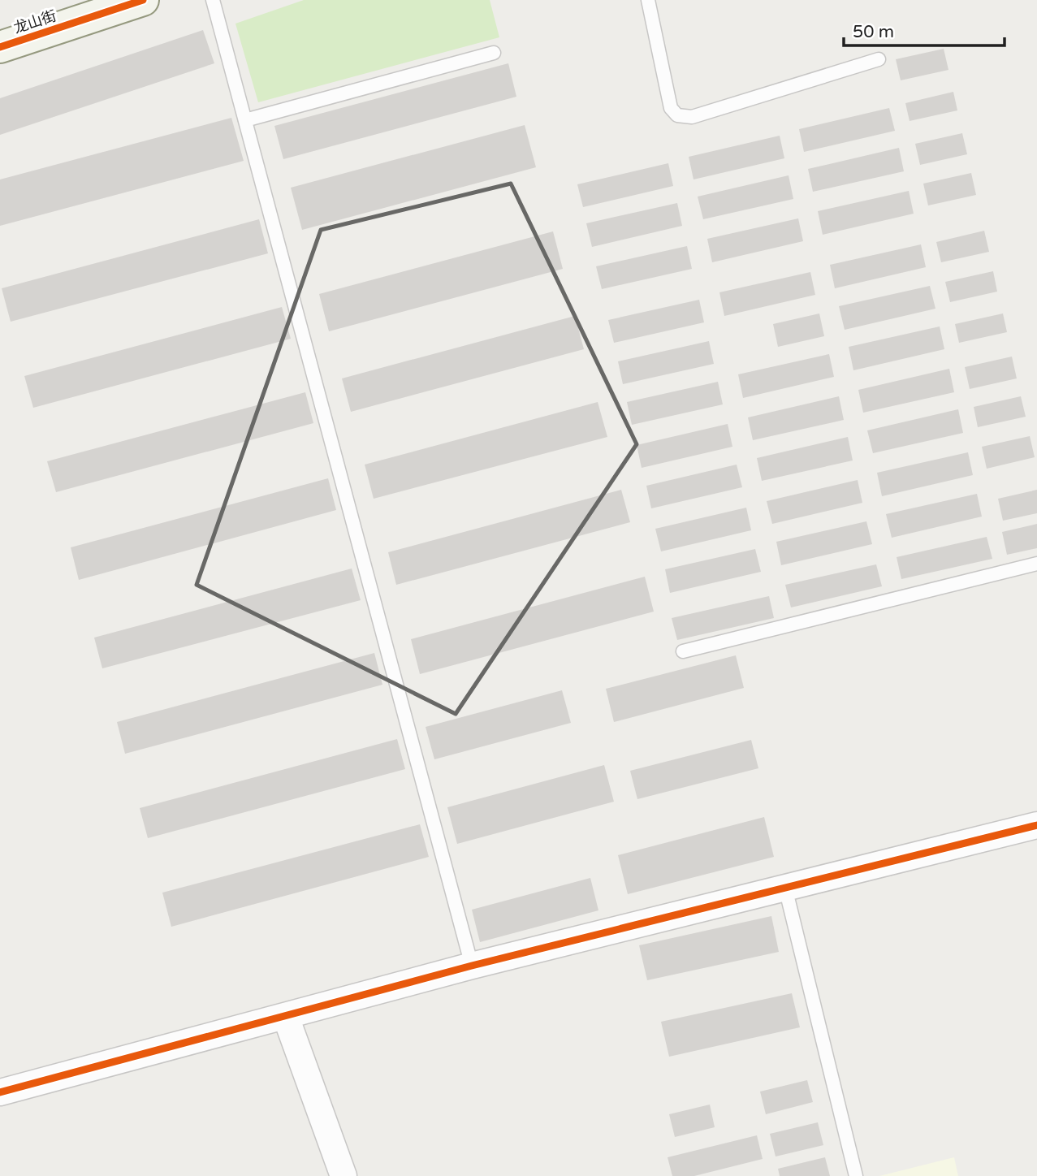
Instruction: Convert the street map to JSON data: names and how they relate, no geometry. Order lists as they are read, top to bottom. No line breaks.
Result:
{"streets":{"street":["龙山街"]},"scale_bar":"50 m"}
